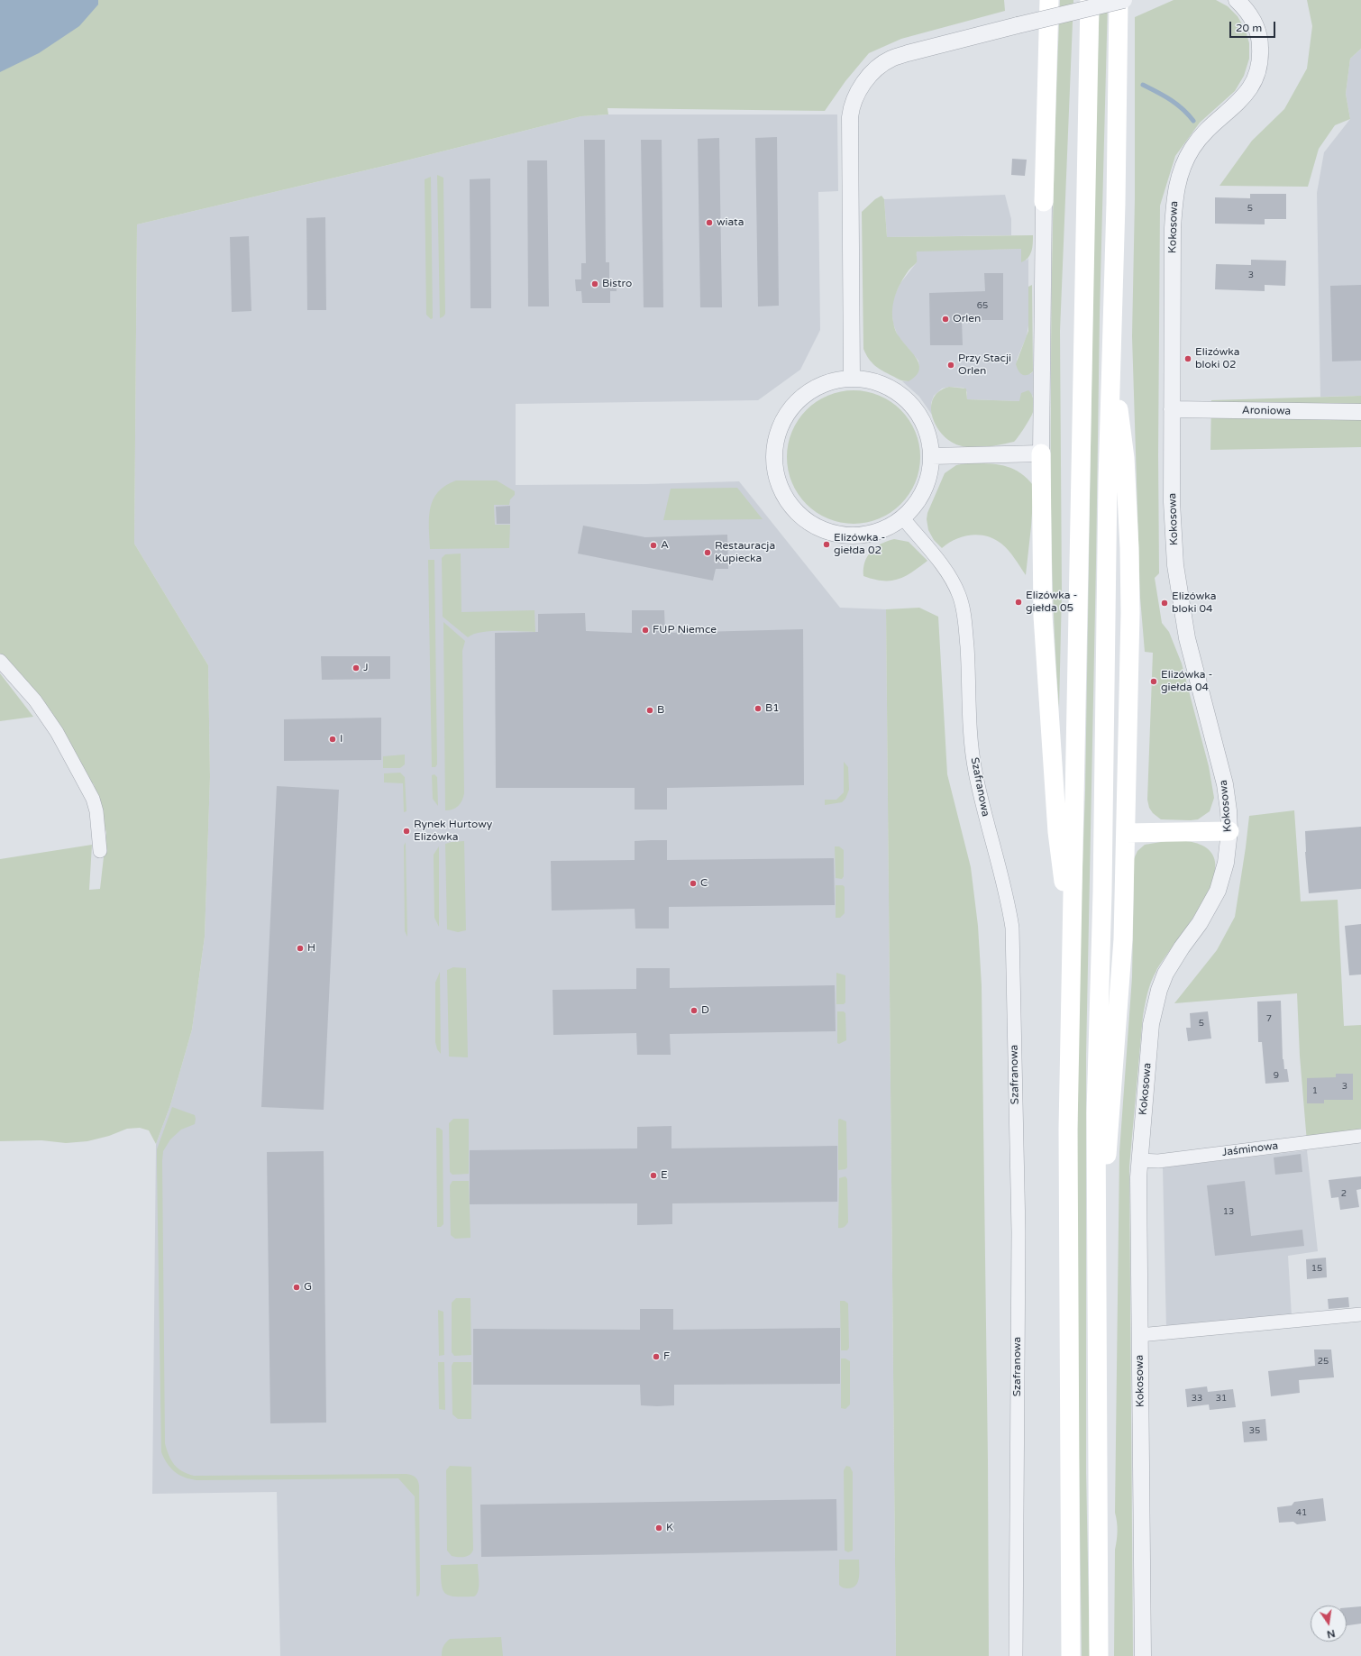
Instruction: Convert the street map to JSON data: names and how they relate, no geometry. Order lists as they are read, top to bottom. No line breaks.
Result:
{"streets":{"street":["Kokosowa","Aroniowa","Szafranowa","Jaśminowa"]},"crossings":[["Kokosowa","Aroniowa"],["Kokosowa","Jaśminowa"]],"places":["wiata","Bistro","Orlen","Elizówka bloki 02","Przy Stacji Orlen","Elizówka - giełda 02","A","Restauracja Kupiecka","Elizówka - giełda 05","Elizówka bloki 04","FUP Niemce","J","Elizówka - giełda 04","B1","B","I","Rynek Hurtowy Elizówka","C","H","D","E","G","F","K"],"house_numbers":["5","3","65","7","5","9","3","1","2","13","15","25","33","31","35","41"],"scale_bar":"20 m","north":"bottom"}
